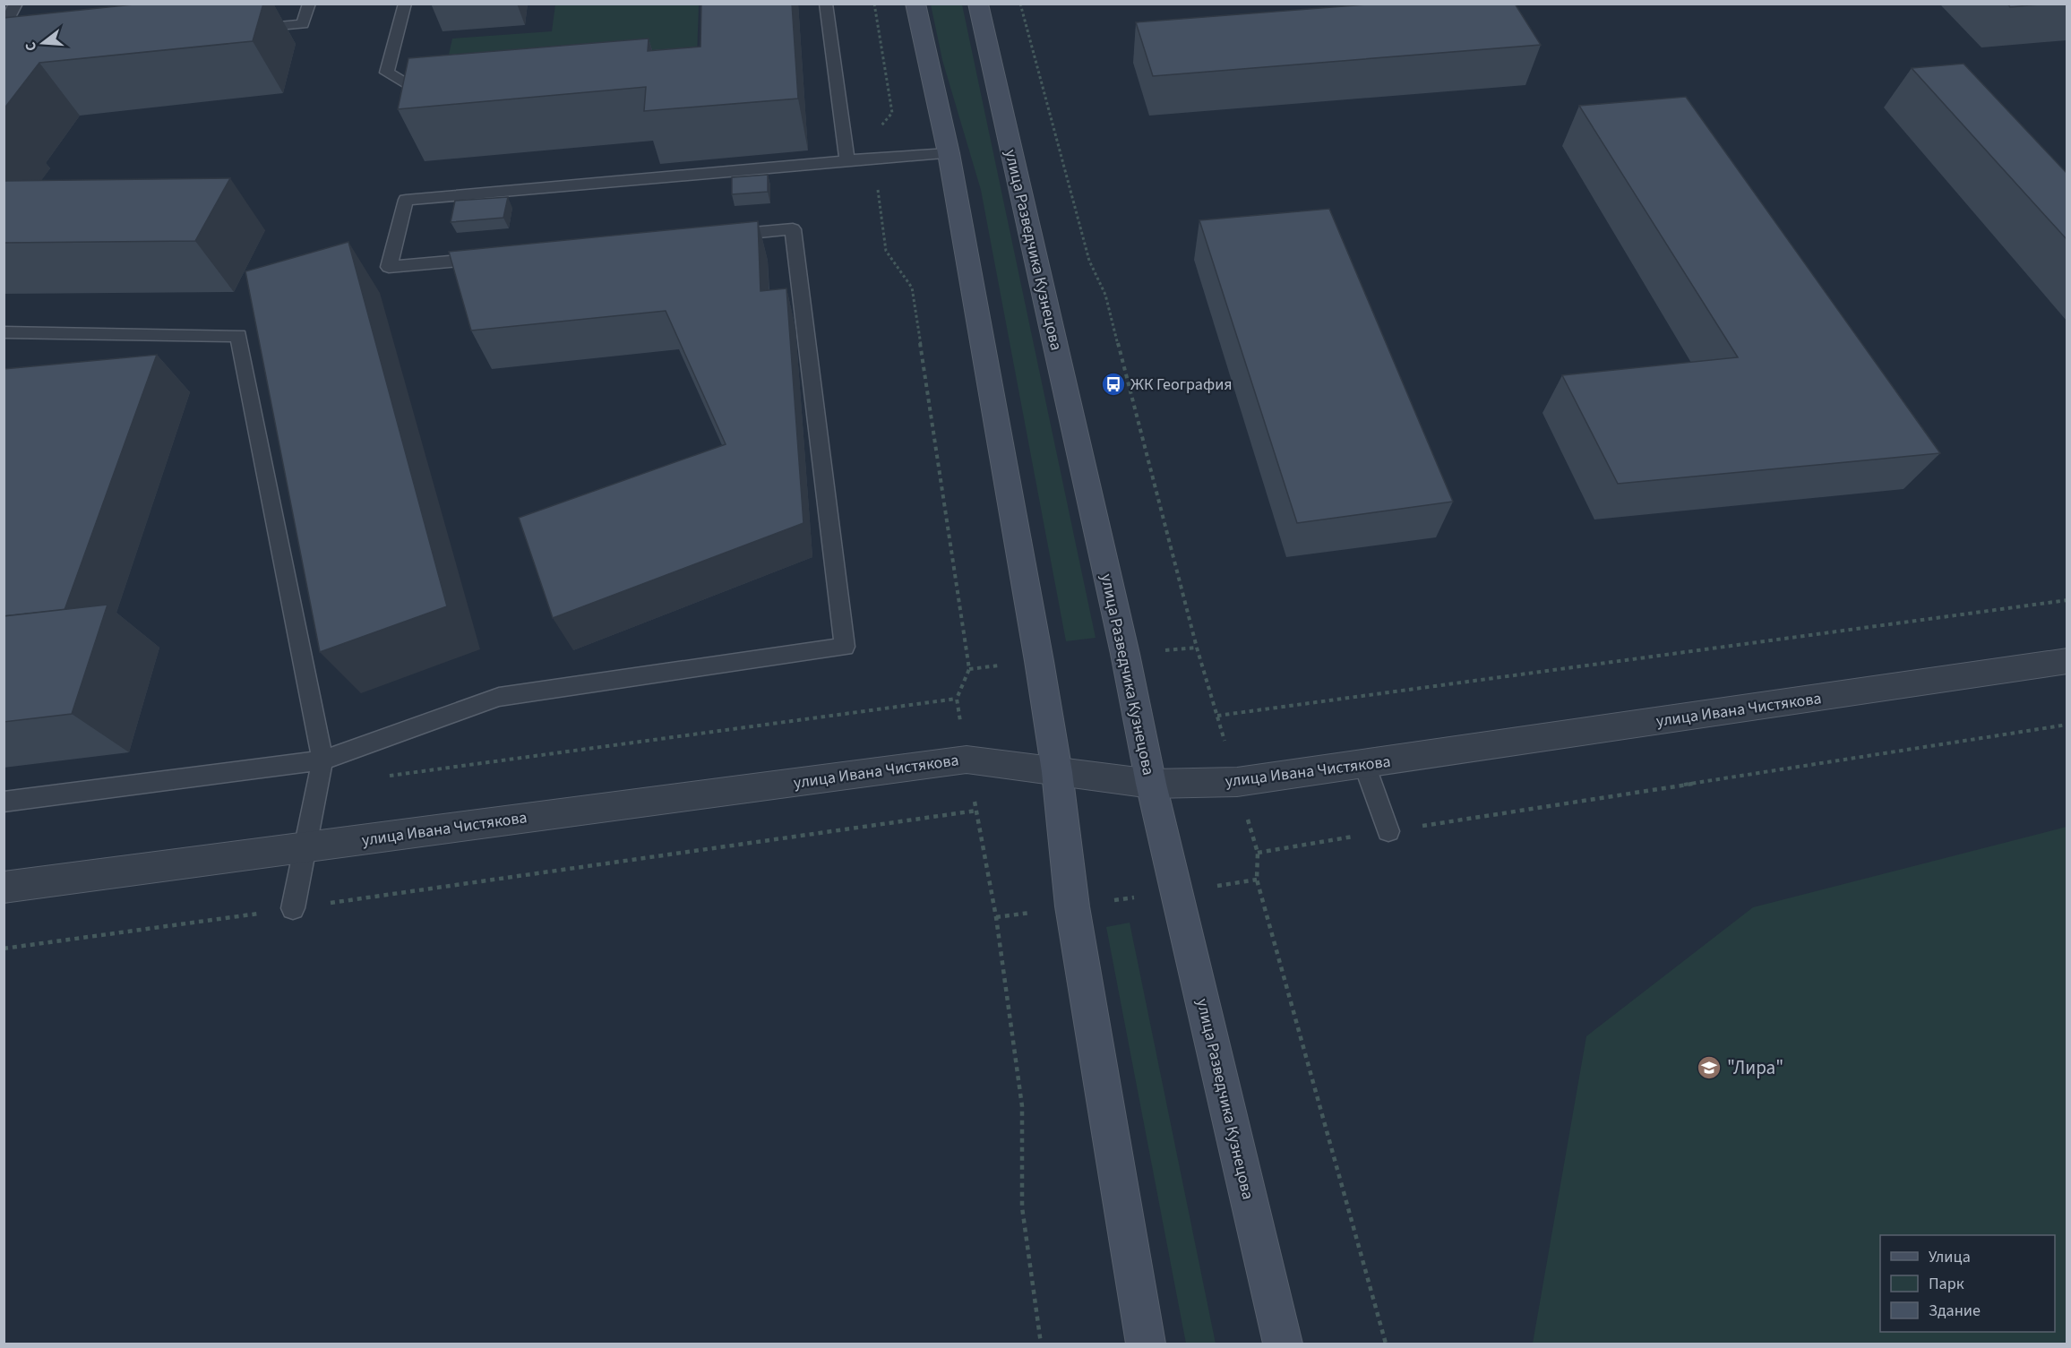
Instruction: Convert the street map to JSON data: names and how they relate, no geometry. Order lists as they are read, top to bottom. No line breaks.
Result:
{"streets":{"main road":["улица Разведчика Кузнецова"],"street":["улица Ивана Чистякова"]},"crossings":[["улица Разведчика Кузнецова","улица Ивана Чистякова"]],"places":{"bus stop":["ЖК География"],"school or university":["\"Лира\""]},"legend":["Улица","Парк","Здание"],"north":"left"}
